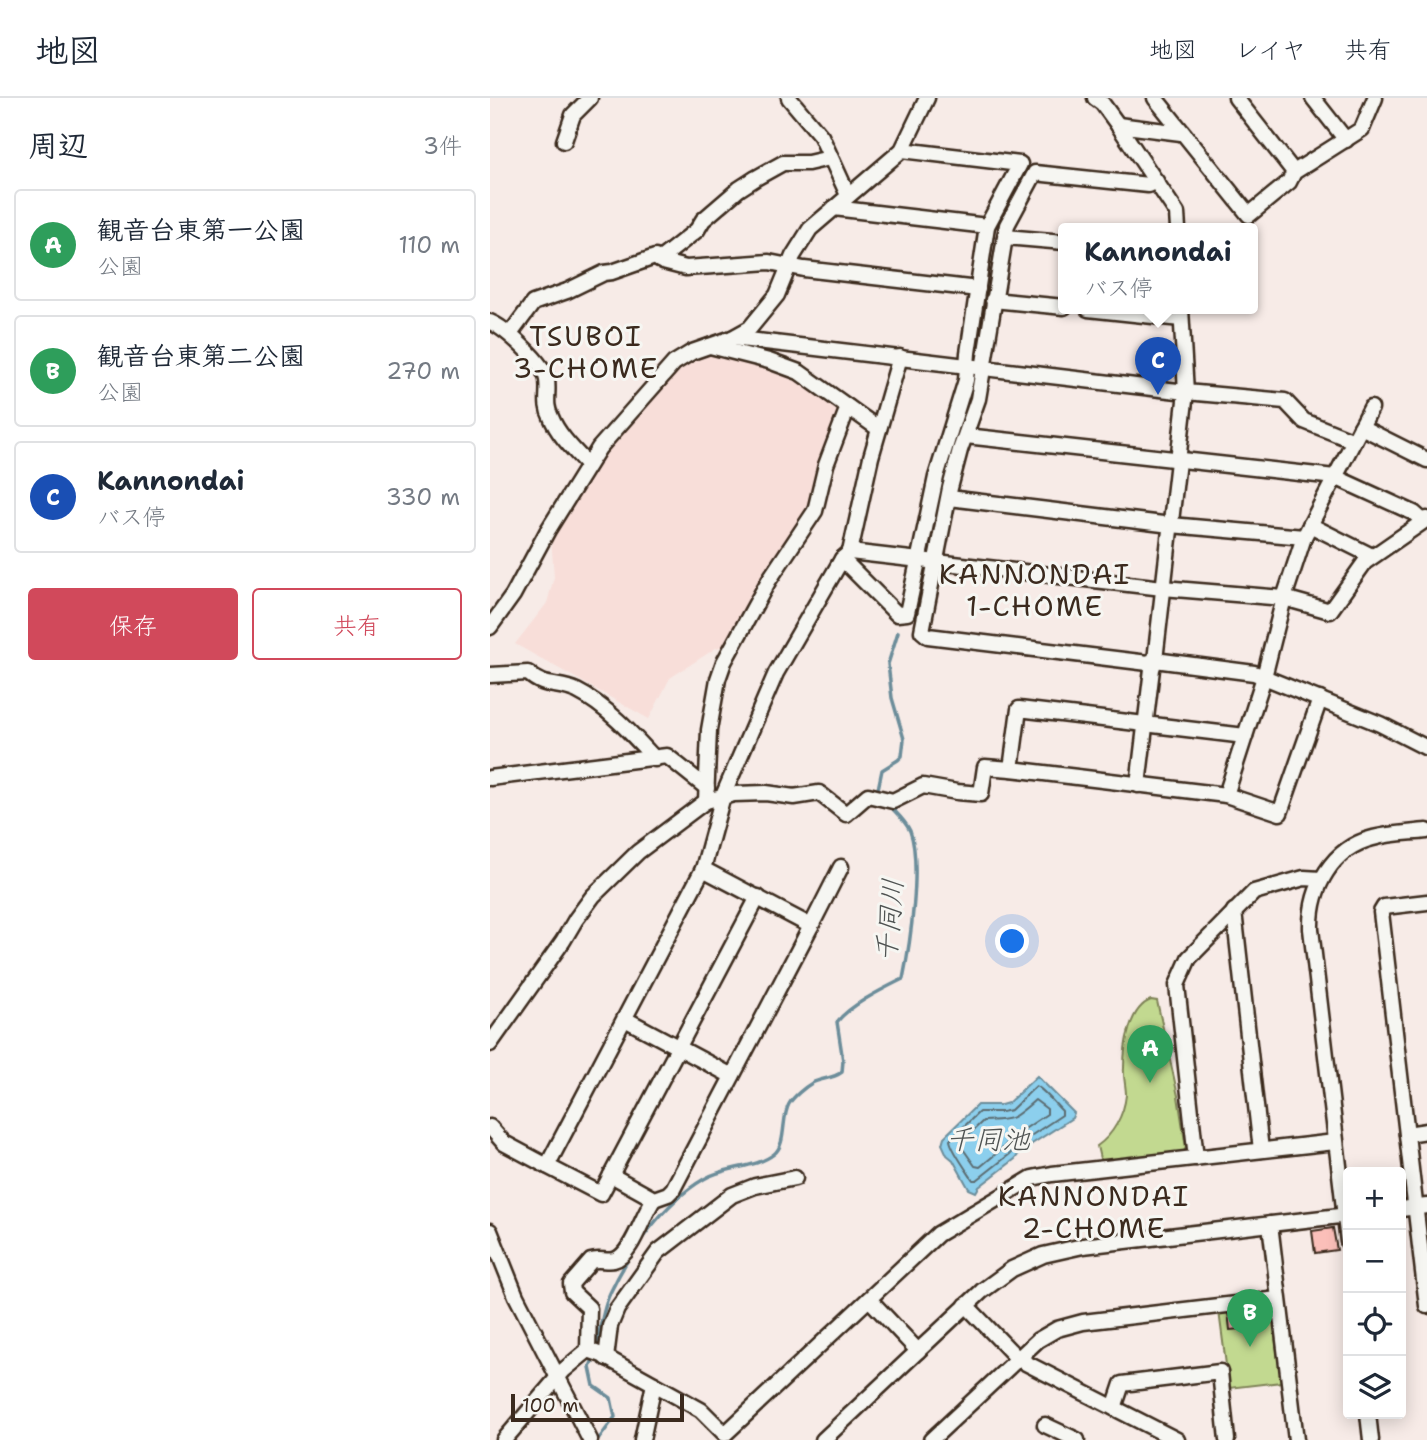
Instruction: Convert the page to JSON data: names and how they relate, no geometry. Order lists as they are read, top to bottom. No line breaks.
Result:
{"districts":["TSUBOI 3-CHOME","KANNONDAI 1-CHOME","KANNONDAI 2-CHOME"],"water":["千同川","千同池"],"scale_bar":"100 m","page":{"header":"地図","nav":["地図","レイヤ","共有"],"heading":["周辺","3件"],"list":[{"mark":"A","name":"観音台東第一公園","note":"公園","value":"110 m"},{"mark":"B","name":"観音台東第二公園","note":"公園","value":"270 m"},{"mark":"C","name":"Kannondai","note":"バス停","value":"330 m"}],"popup":["Kannondai","バス停"],"pins":["C","A","B"],"buttons":["保存","共有"],"map_buttons":["+","−"],"scale":"100 m"}}
